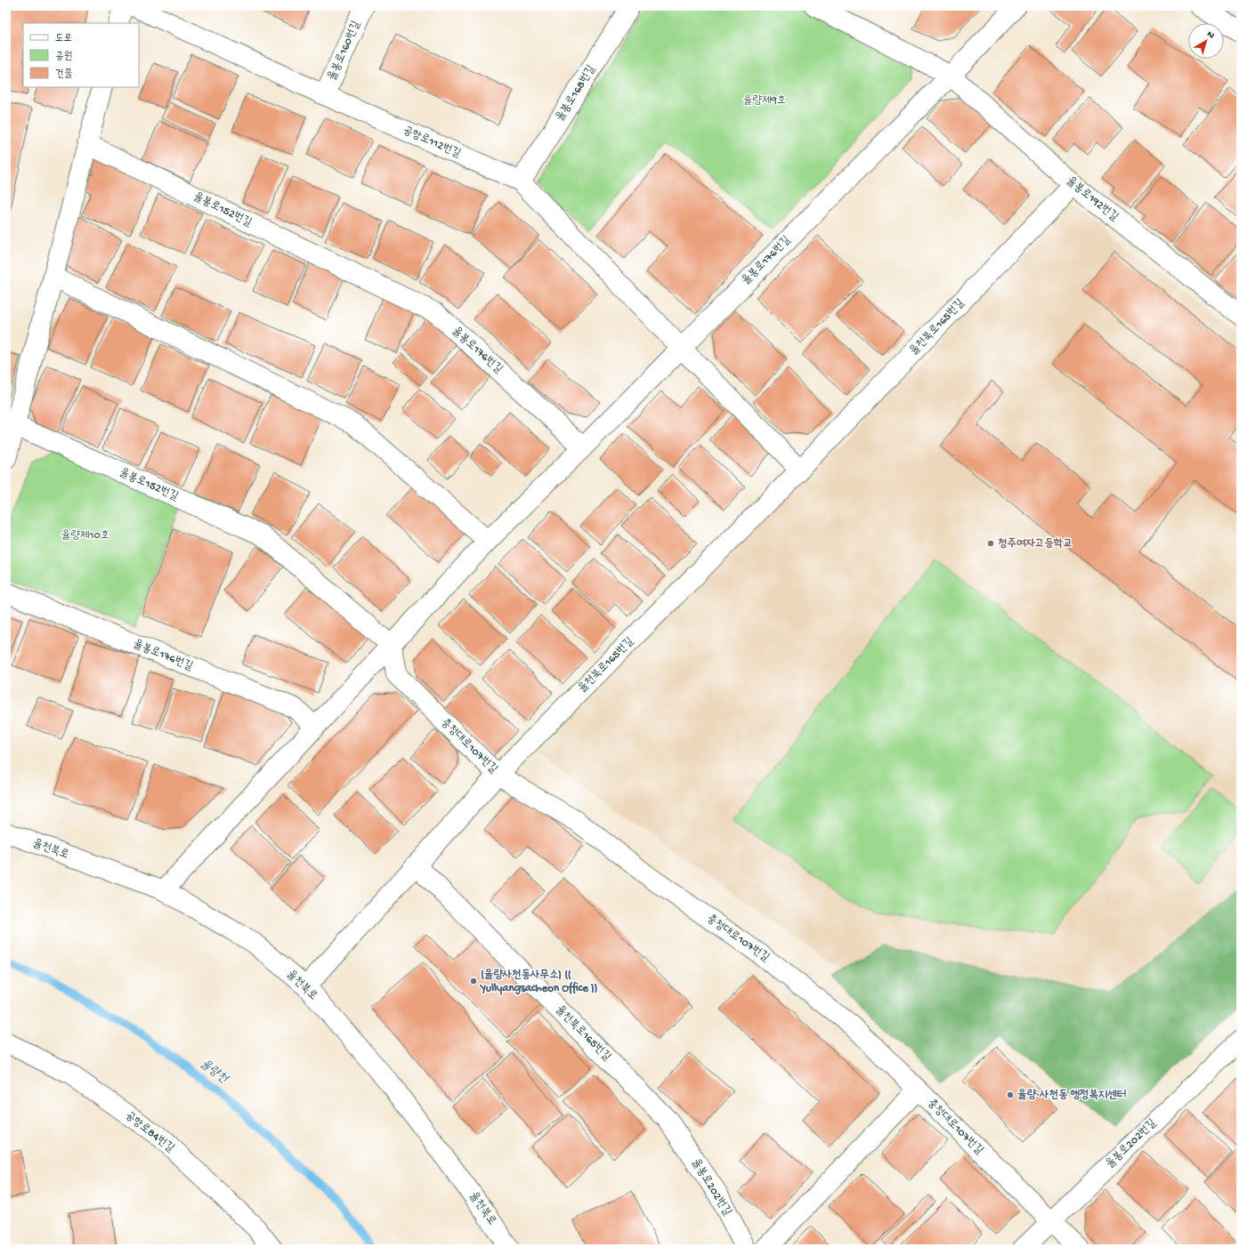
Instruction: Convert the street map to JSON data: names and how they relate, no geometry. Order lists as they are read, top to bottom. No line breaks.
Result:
{"streets":{"street":["율봉로160번길","율봉로168번길","공항로112번길","율봉로192번길","율봉로152번길","율봉로176번길","율천북로165번길","충청대로107번길","율천북로","공항로84번길","율봉로202번길"]},"crossings":[["율봉로160번길","공항로112번길"],["율봉로168번길","공항로112번길"],["공항로112번길","율봉로176번길"],["율봉로192번길","율봉로176번길"],["율봉로192번길","율천북로165번길"],["율봉로152번길","율봉로176번길"],["율봉로152번길","충청대로107번길"],["율봉로176번길","충청대로107번길"],["율봉로176번길","율천북로"],["율천북로165번길","충청대로107번길"],["율천북로165번길","율천북로"],["율천북로165번길","율봉로202번길"],["충청대로107번길","율봉로202번길"]],"water":["율량천"],"parks":["율량제9호","율량제10호"],"places":["청주여자고등학교","(율량사천동사무소) (( Yullyangsacheon Office ))","율량·사천동 행정복지센터"],"legend":["도로","공원","건물"],"north":"top right"}
